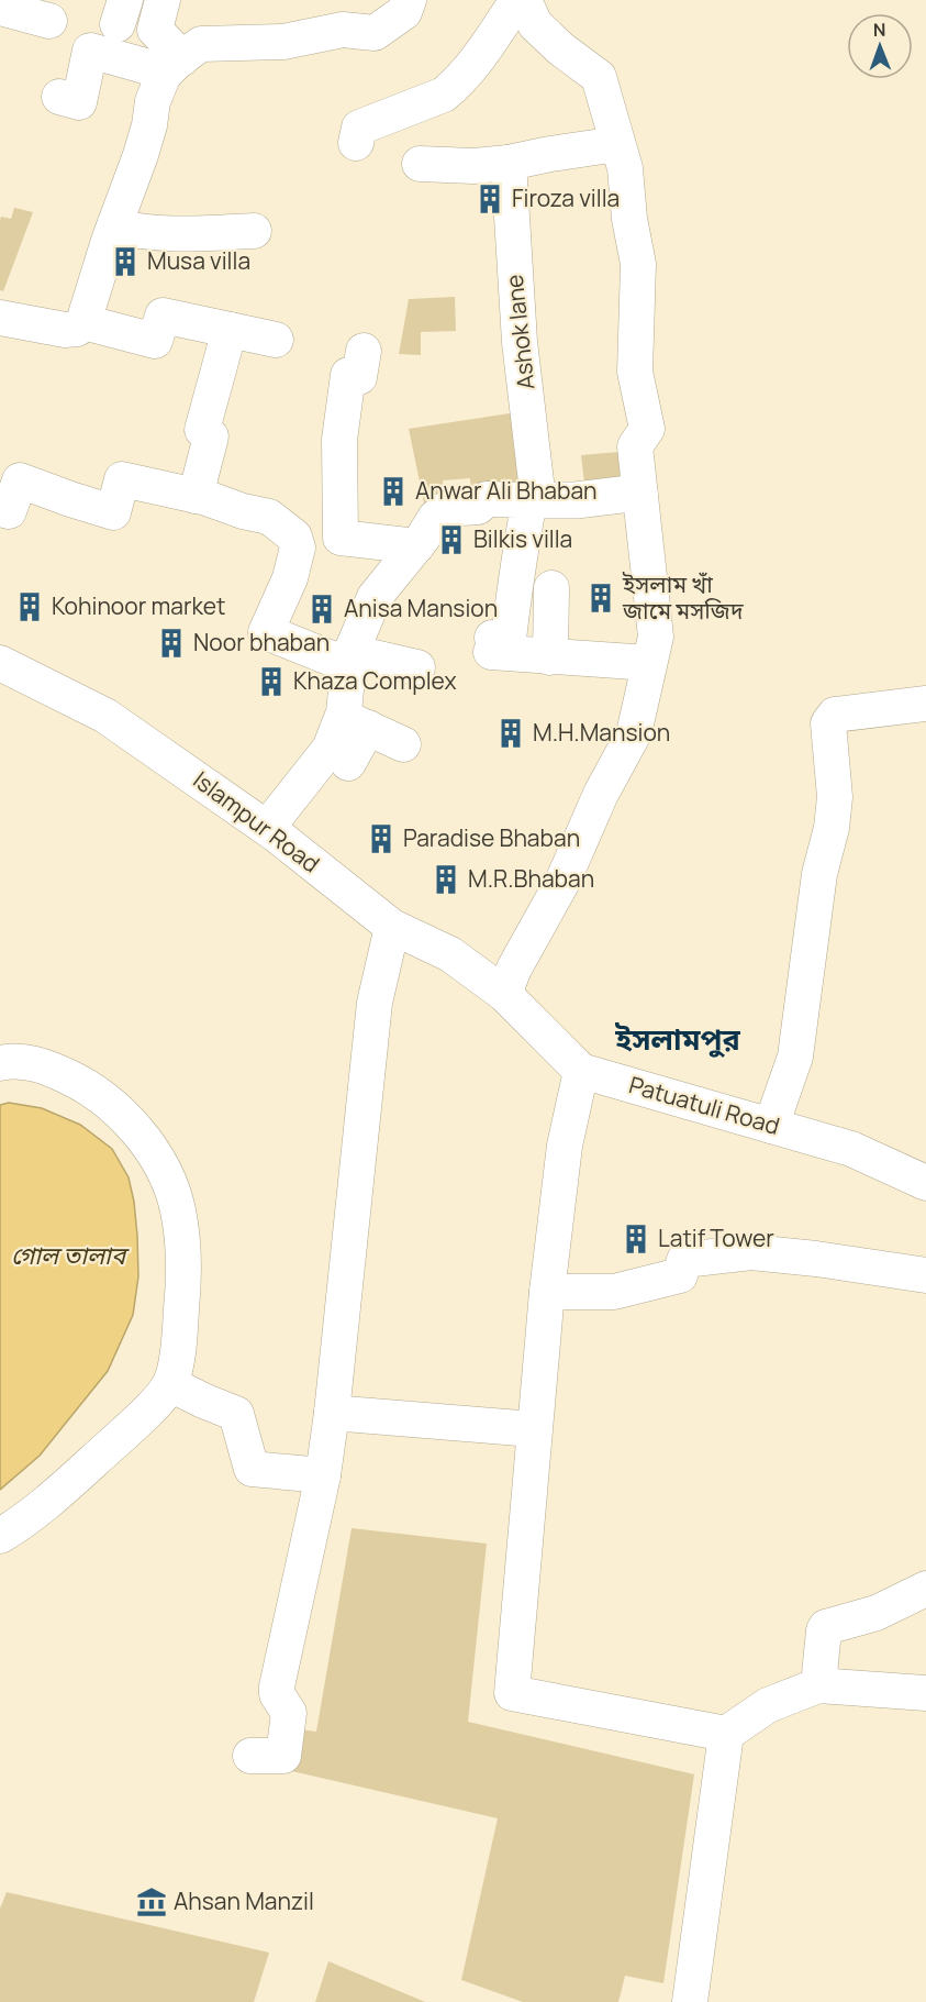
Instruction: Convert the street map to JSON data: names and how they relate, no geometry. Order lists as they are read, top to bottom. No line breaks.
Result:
{"streets":{"street":["Ashok lane","Islampur Road","Patuatuli Road"]},"crossings":[["Islampur Road","Patuatuli Road"]],"districts":["ইসলামপুর"],"water":["গোল তালাব"],"places":{"building":["Firoza villa","Musa villa","Anwar Ali Bhaban","Bilkis villa","ইসলাম খাঁ জামে মসজিদ","Kohinoor market","Anisa Mansion","Noor bhaban","Khaza Complex","M.H.Mansion","Paradise Bhaban","M.R.Bhaban","Latif Tower"],"museum":["Ahsan Manzil"]},"north":"top"}
